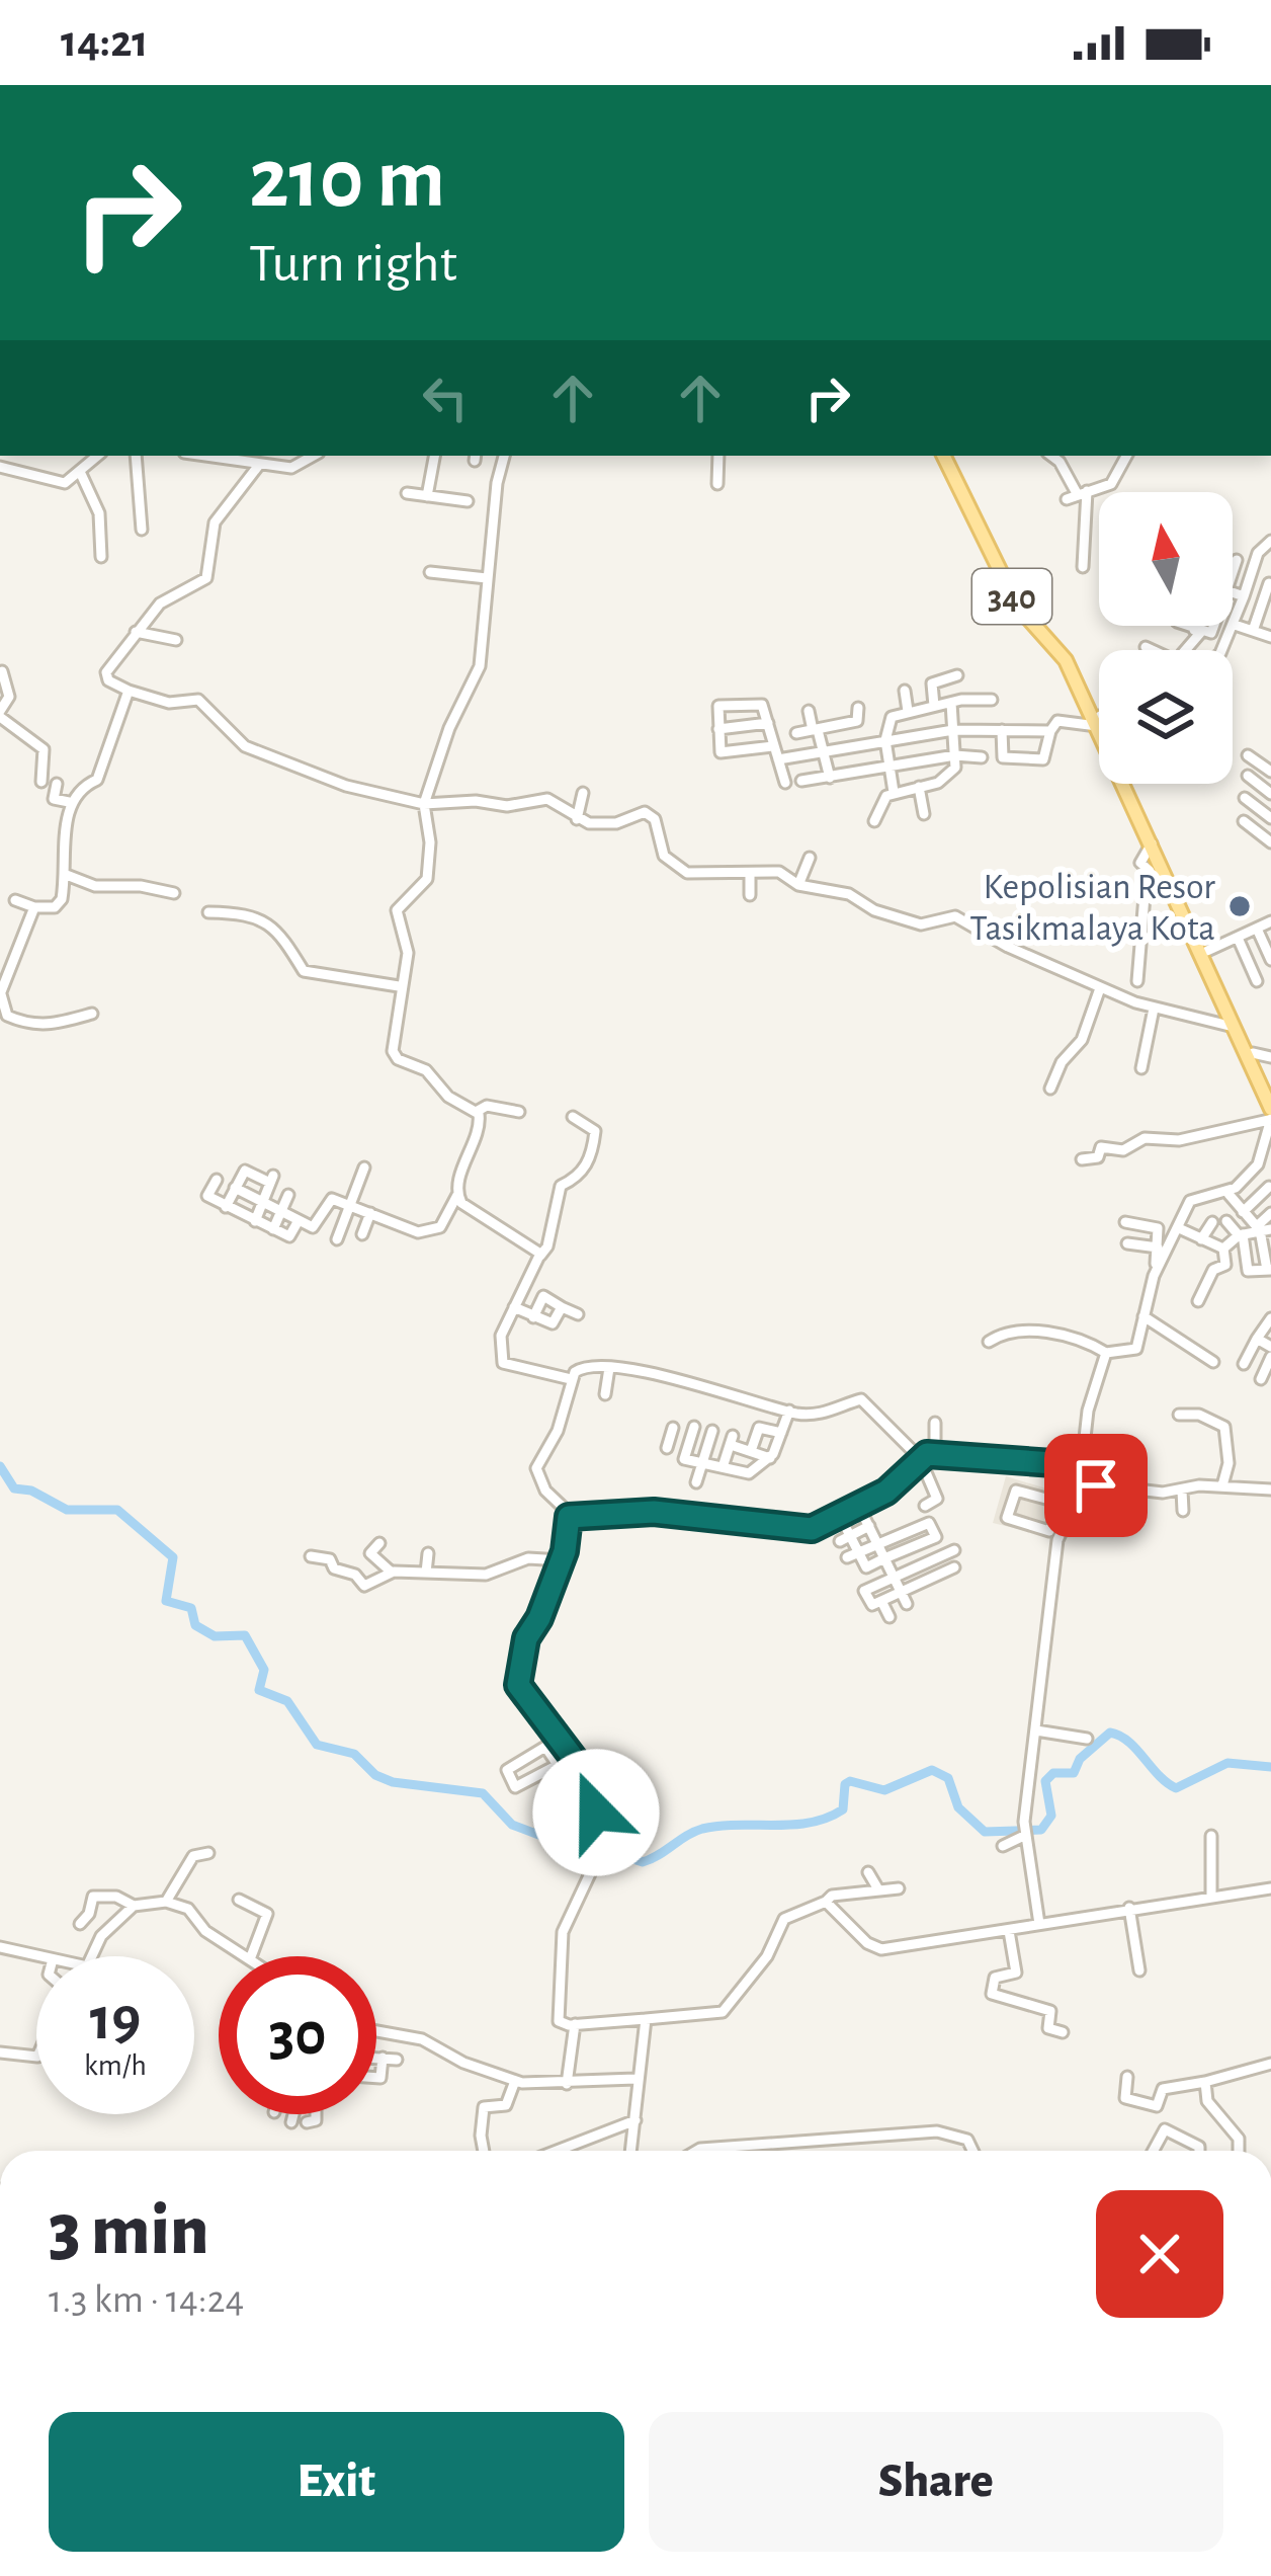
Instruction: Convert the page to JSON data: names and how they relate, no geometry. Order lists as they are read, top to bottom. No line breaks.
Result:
{"streets":{"main road":["340"]},"places":["Kepolisian Resor Tasikmalaya Kota"],"north":"top","page":{"status":"14:21","turn":["210 m","Turn right"],"speed":"19 km/h","limit":"30","heading":["3 min","1.3 km · 14:24"],"buttons":["Exit","Share"]}}
